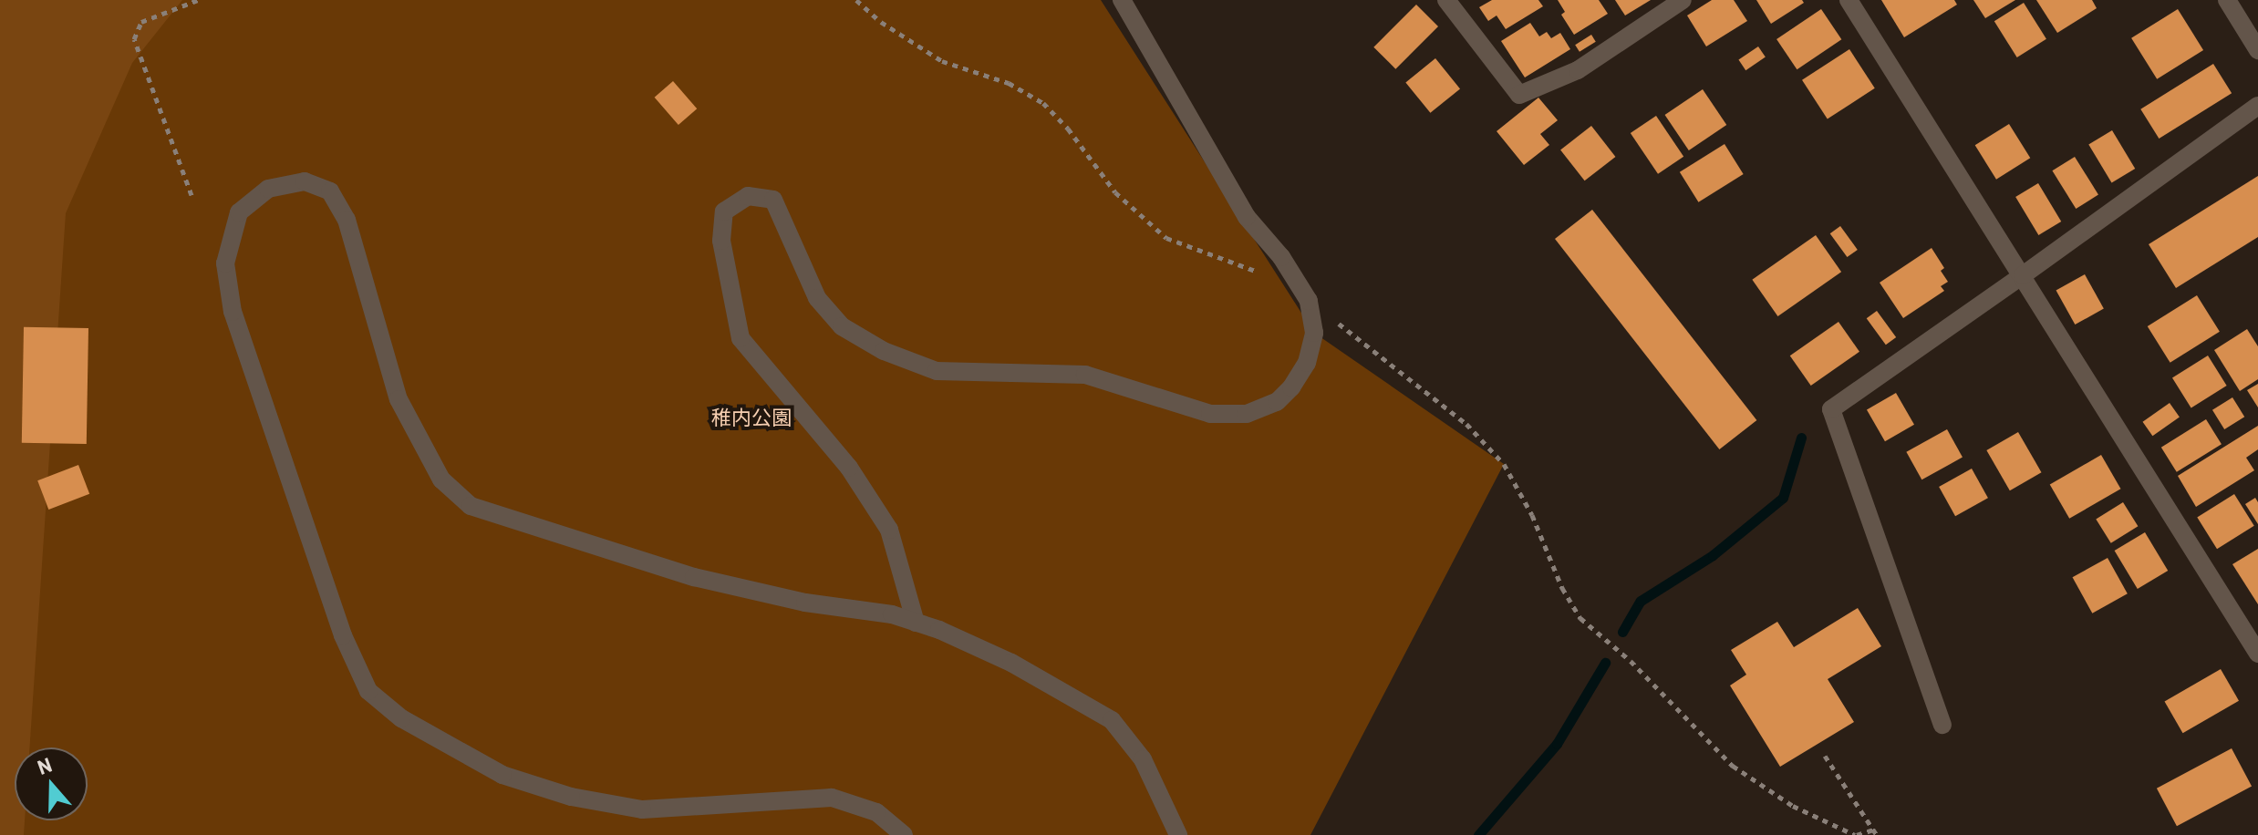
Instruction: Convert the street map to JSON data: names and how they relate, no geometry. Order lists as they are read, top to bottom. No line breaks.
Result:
{"parks":["稚内公園"],"north":"top"}
